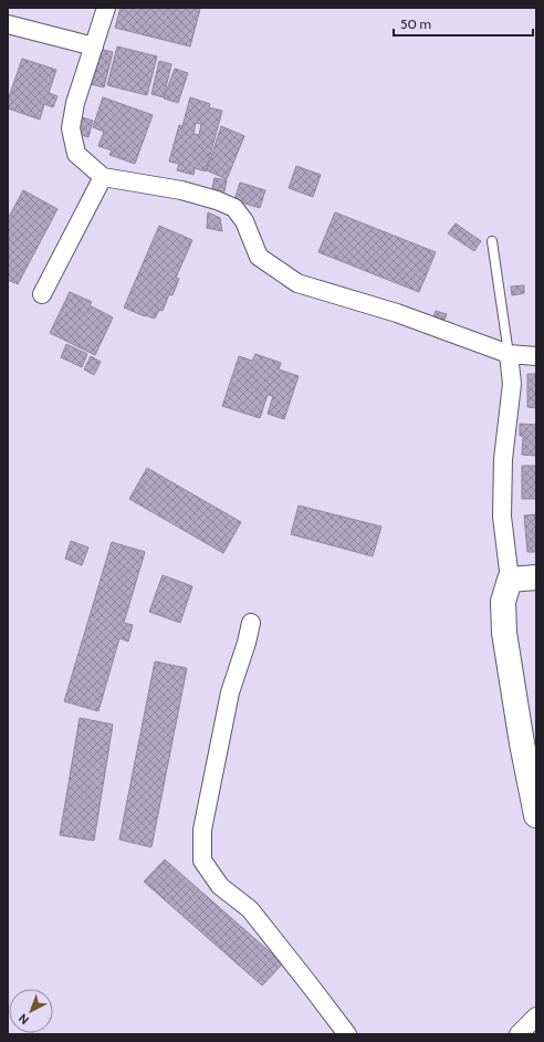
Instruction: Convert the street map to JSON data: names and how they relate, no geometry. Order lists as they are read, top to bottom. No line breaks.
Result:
{"scale_bar":"50 m","north":"bottom left"}
